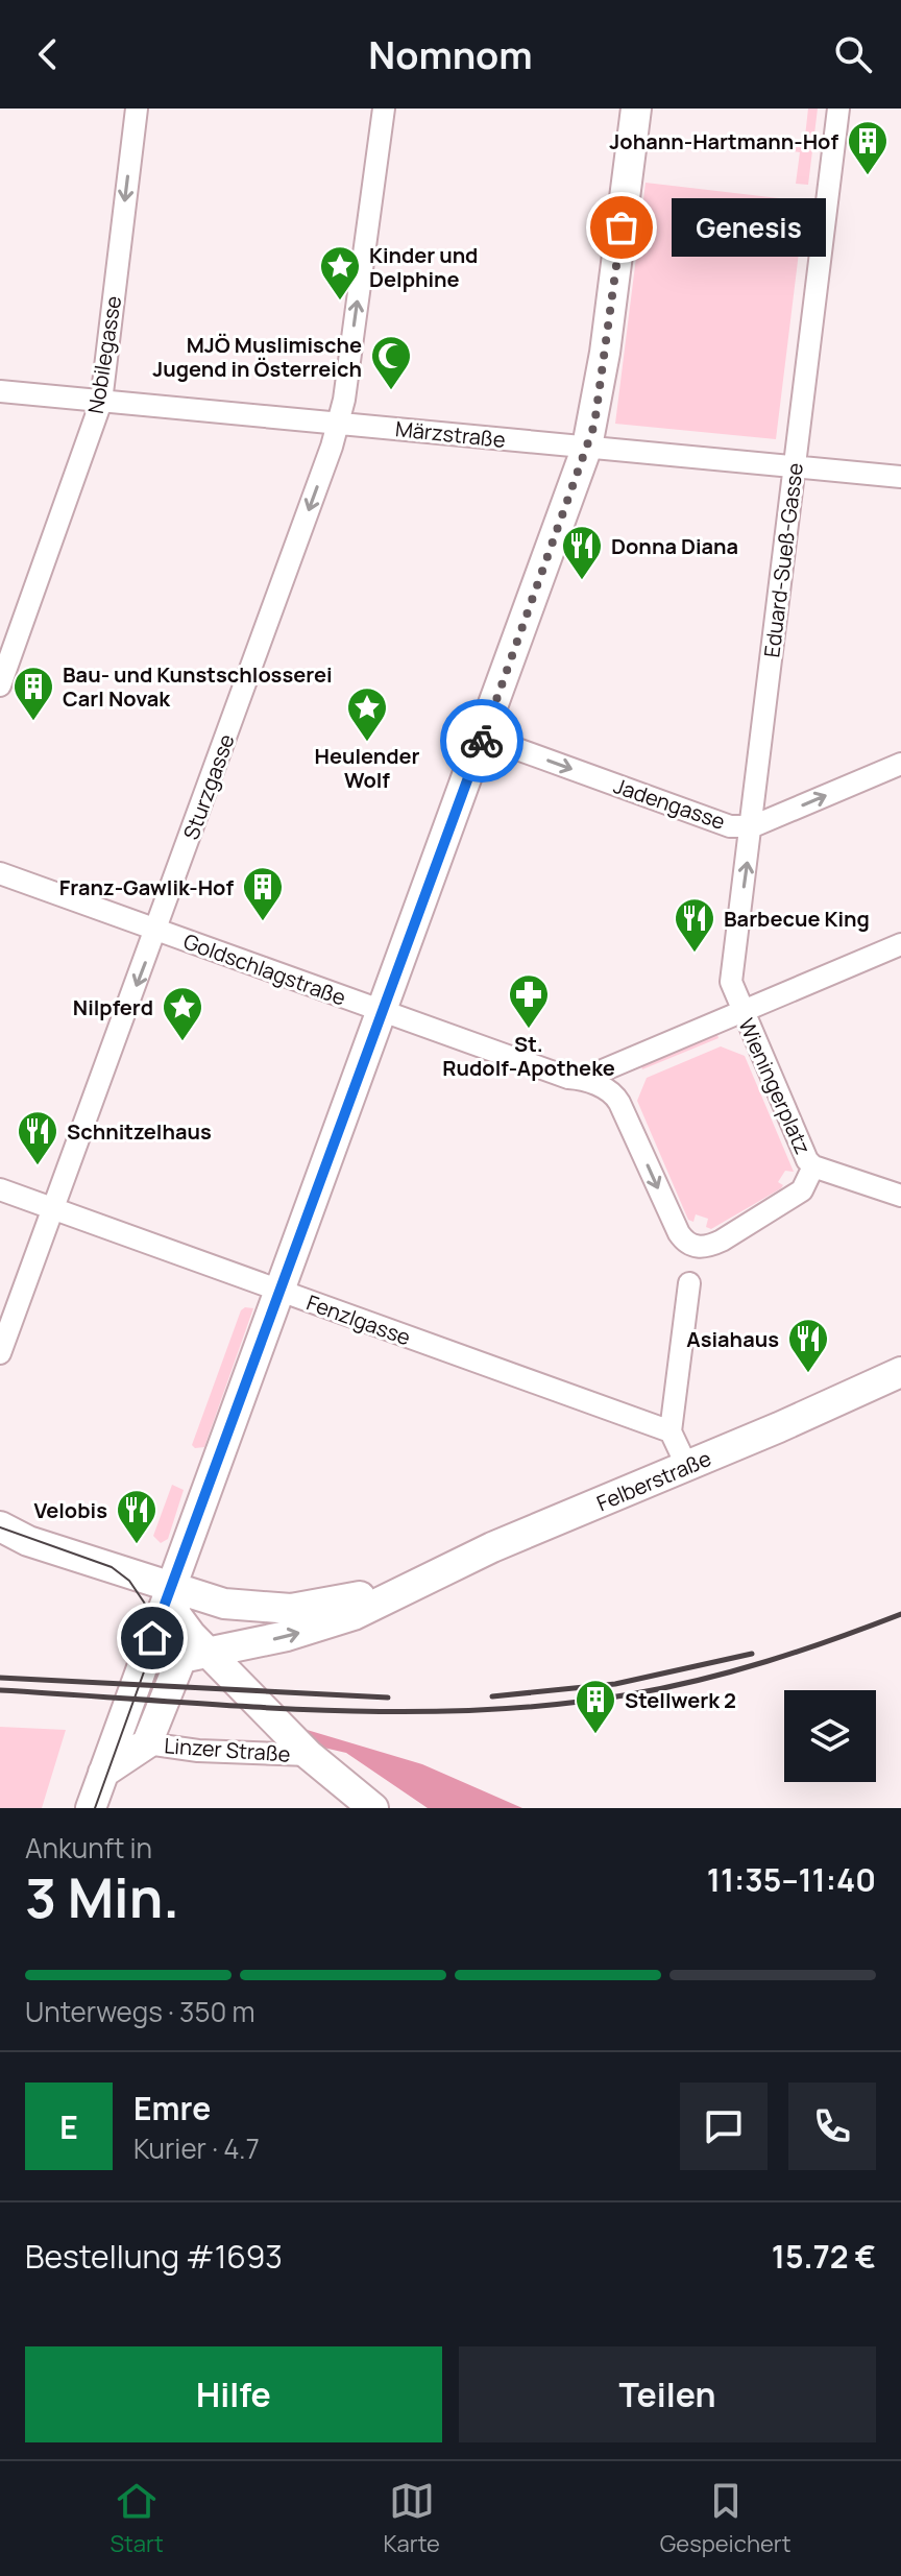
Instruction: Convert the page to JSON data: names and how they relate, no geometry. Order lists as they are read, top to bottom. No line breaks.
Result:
{"streets":{"main road":["Felberstraße","Linzer Straße"],"street":["Nobilegasse","Märzstraße","Eduard-Sueß-Gasse","Sturzgasse","Jadengasse","Goldschlagstraße","Wieningerplatz","Fenzlgasse"]},"crossings":[["Nobilegasse","Märzstraße"],["Märzstraße","Eduard-Sueß-Gasse"],["Märzstraße","Sturzgasse"],["Eduard-Sueß-Gasse","Jadengasse"],["Eduard-Sueß-Gasse","Wieningerplatz"],["Sturzgasse","Goldschlagstraße"],["Sturzgasse","Fenzlgasse"],["Goldschlagstraße","Wieningerplatz"],["Felberstraße","Linzer Straße"]],"one_way":["Nobilegasse","Jadengasse"],"places":{"building":["Johann-Hartmann-Hof","Bau- und Kunstschlosserei Carl Novak","Franz-Gawlik-Hof","Stellwerk 2"],"other":["Genesis"],"place":["Kinder und Delphine","Heulender Wolf","Nilpferd"],"mosque":["MJÖ Muslimische Jugend in Österreich"],"restaurant":["Donna Diana","Barbecue King","Schnitzelhaus","Asiahaus","Velobis"],"pharmacy":["St. Rudolf-Apotheke"]},"page":{"header":"Nomnom","bubble":"Genesis","heading":["3 Min.","Ankunft in","11:35–11:40"],"panel":["Emre","Kurier · 4.7","Bestellung #1693","15.72 €"],"bar":"Unterwegs · 350 m","round":"E","buttons":["Hilfe","Teilen"],"tabs":["Start","Karte","Gespeichert"]}}
